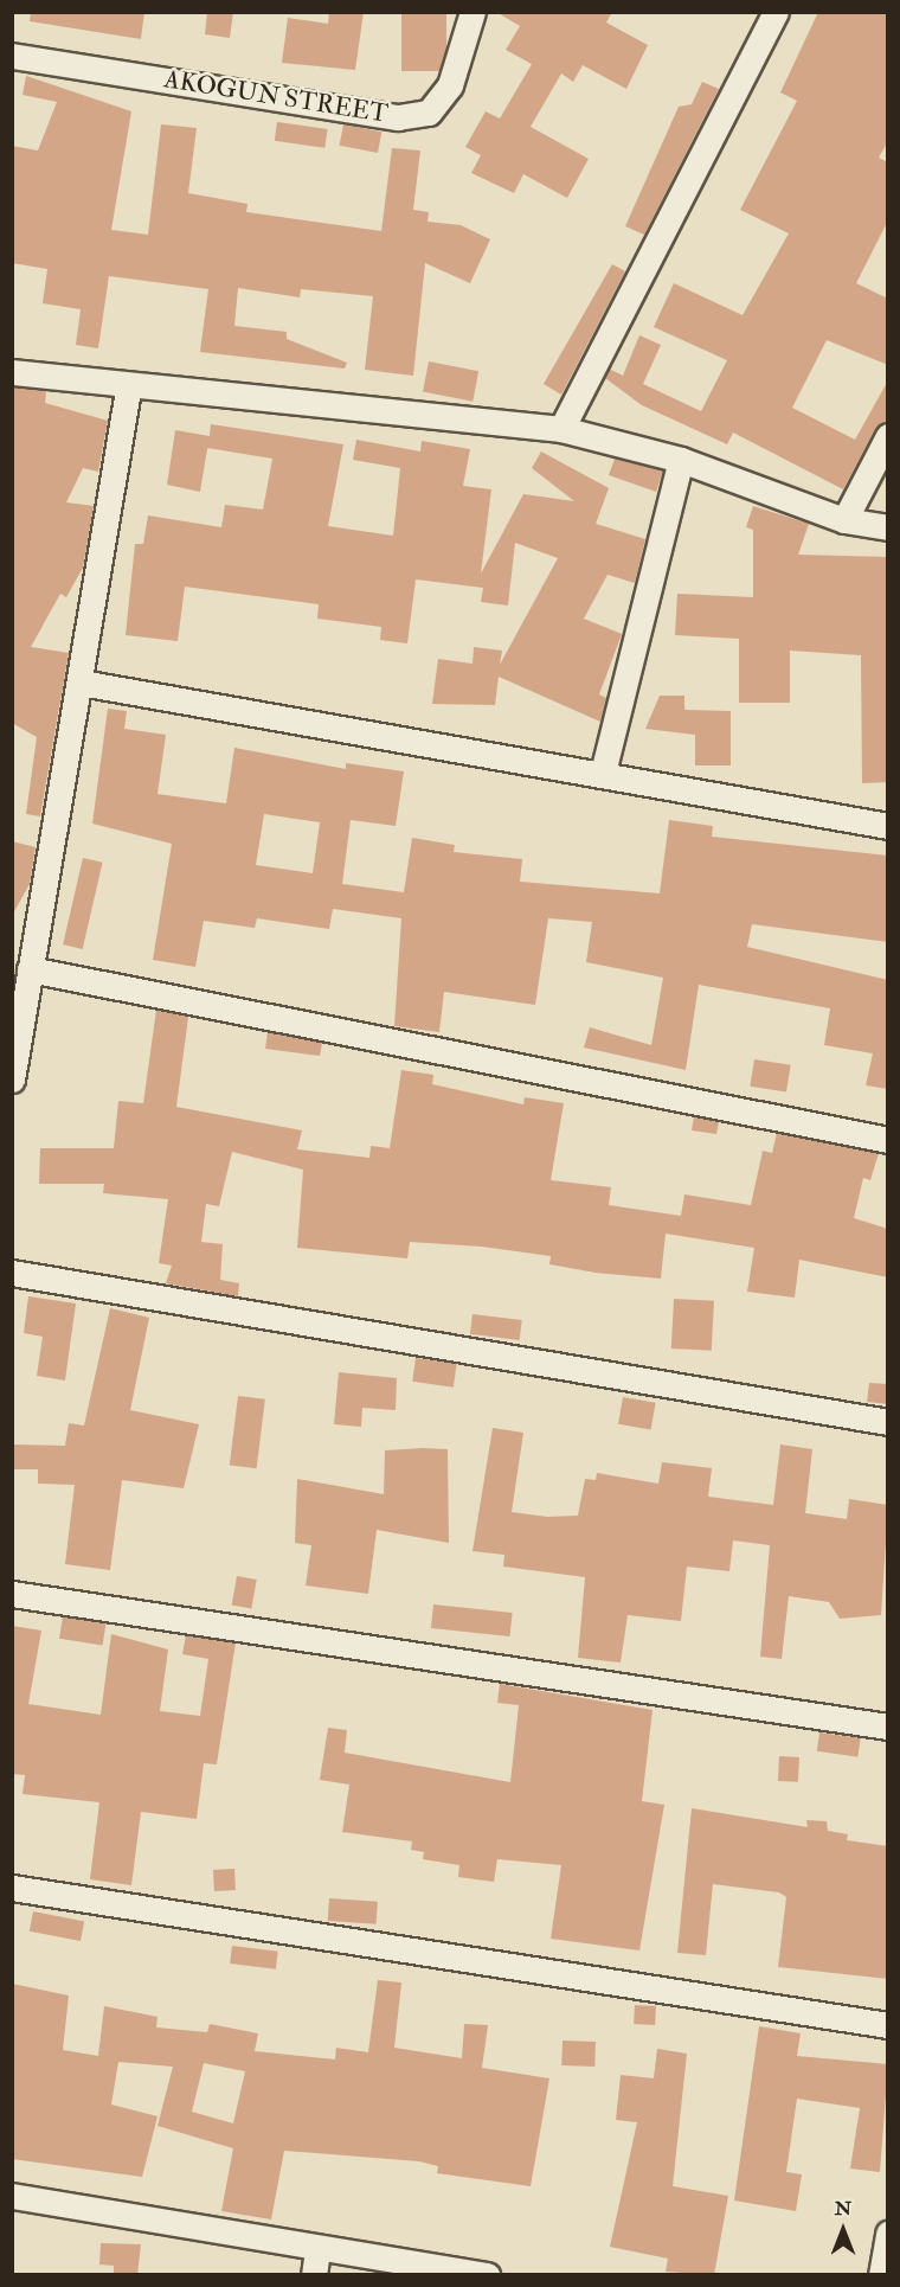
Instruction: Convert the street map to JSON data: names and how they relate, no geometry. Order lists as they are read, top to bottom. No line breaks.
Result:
{"streets":{"street":["AKOGUN STREET"]},"north":"top"}
